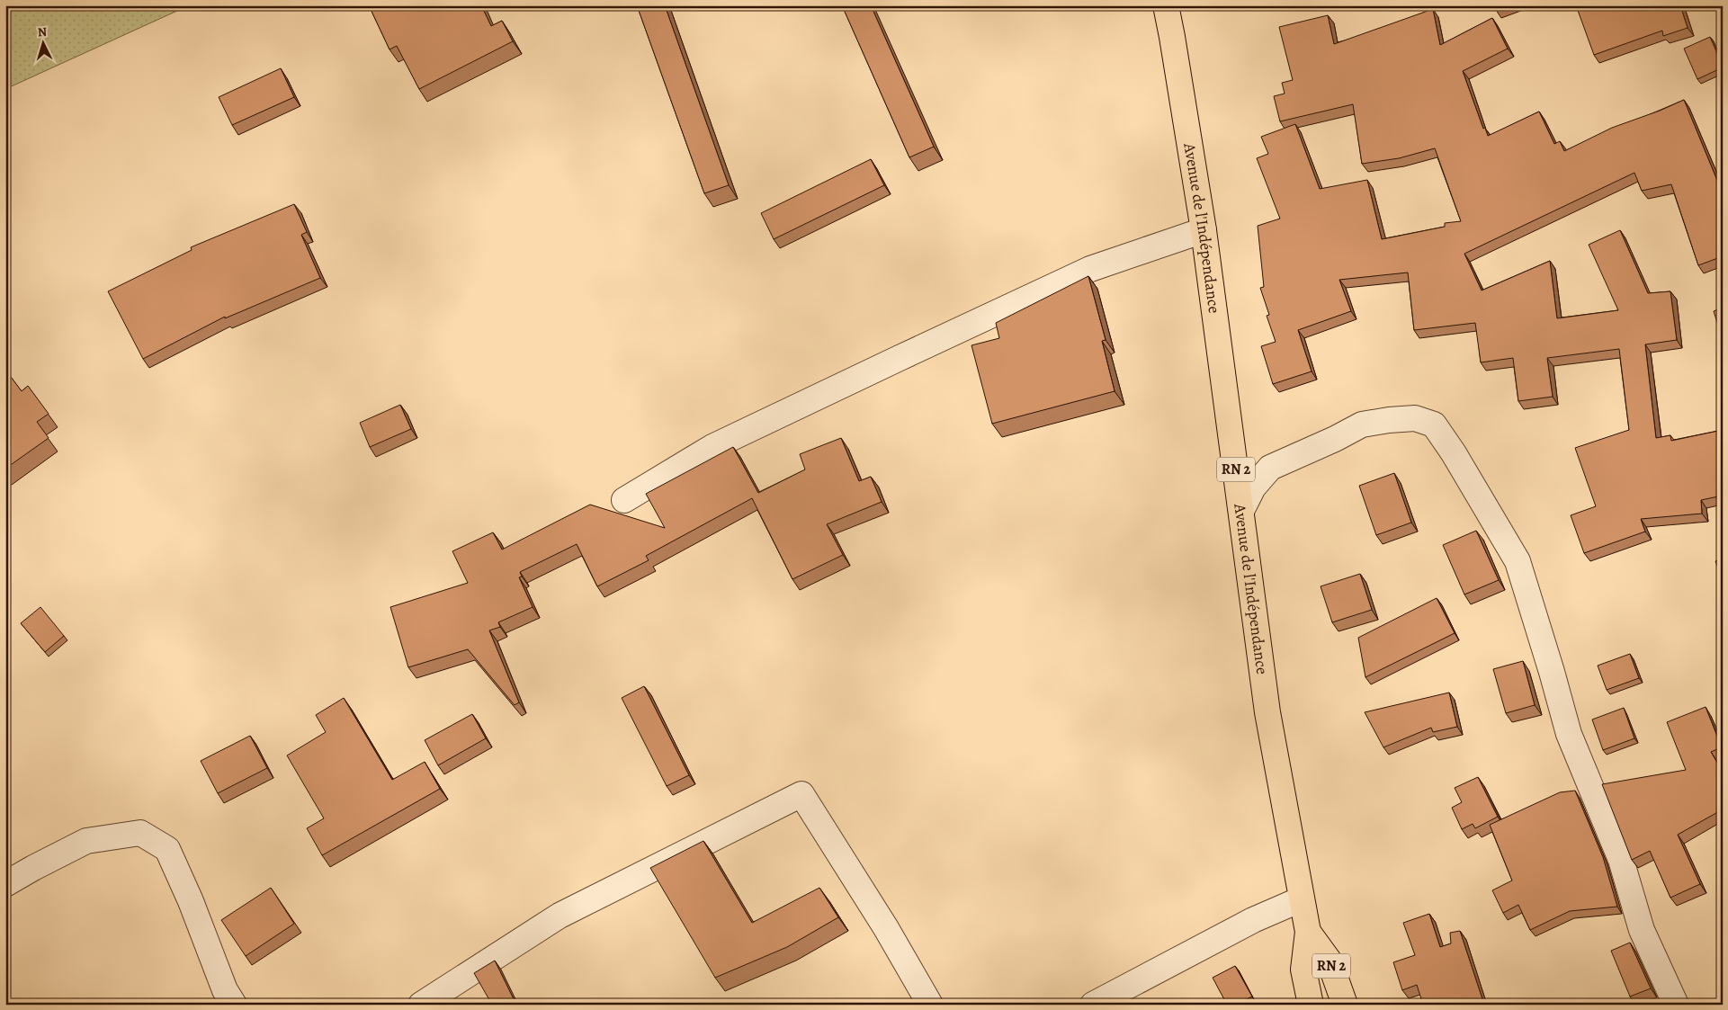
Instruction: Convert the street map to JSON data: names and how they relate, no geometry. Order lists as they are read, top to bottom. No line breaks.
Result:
{"streets":{"main road":["Avenue de l'Indépendance","RN 2"]},"north":"top"}
